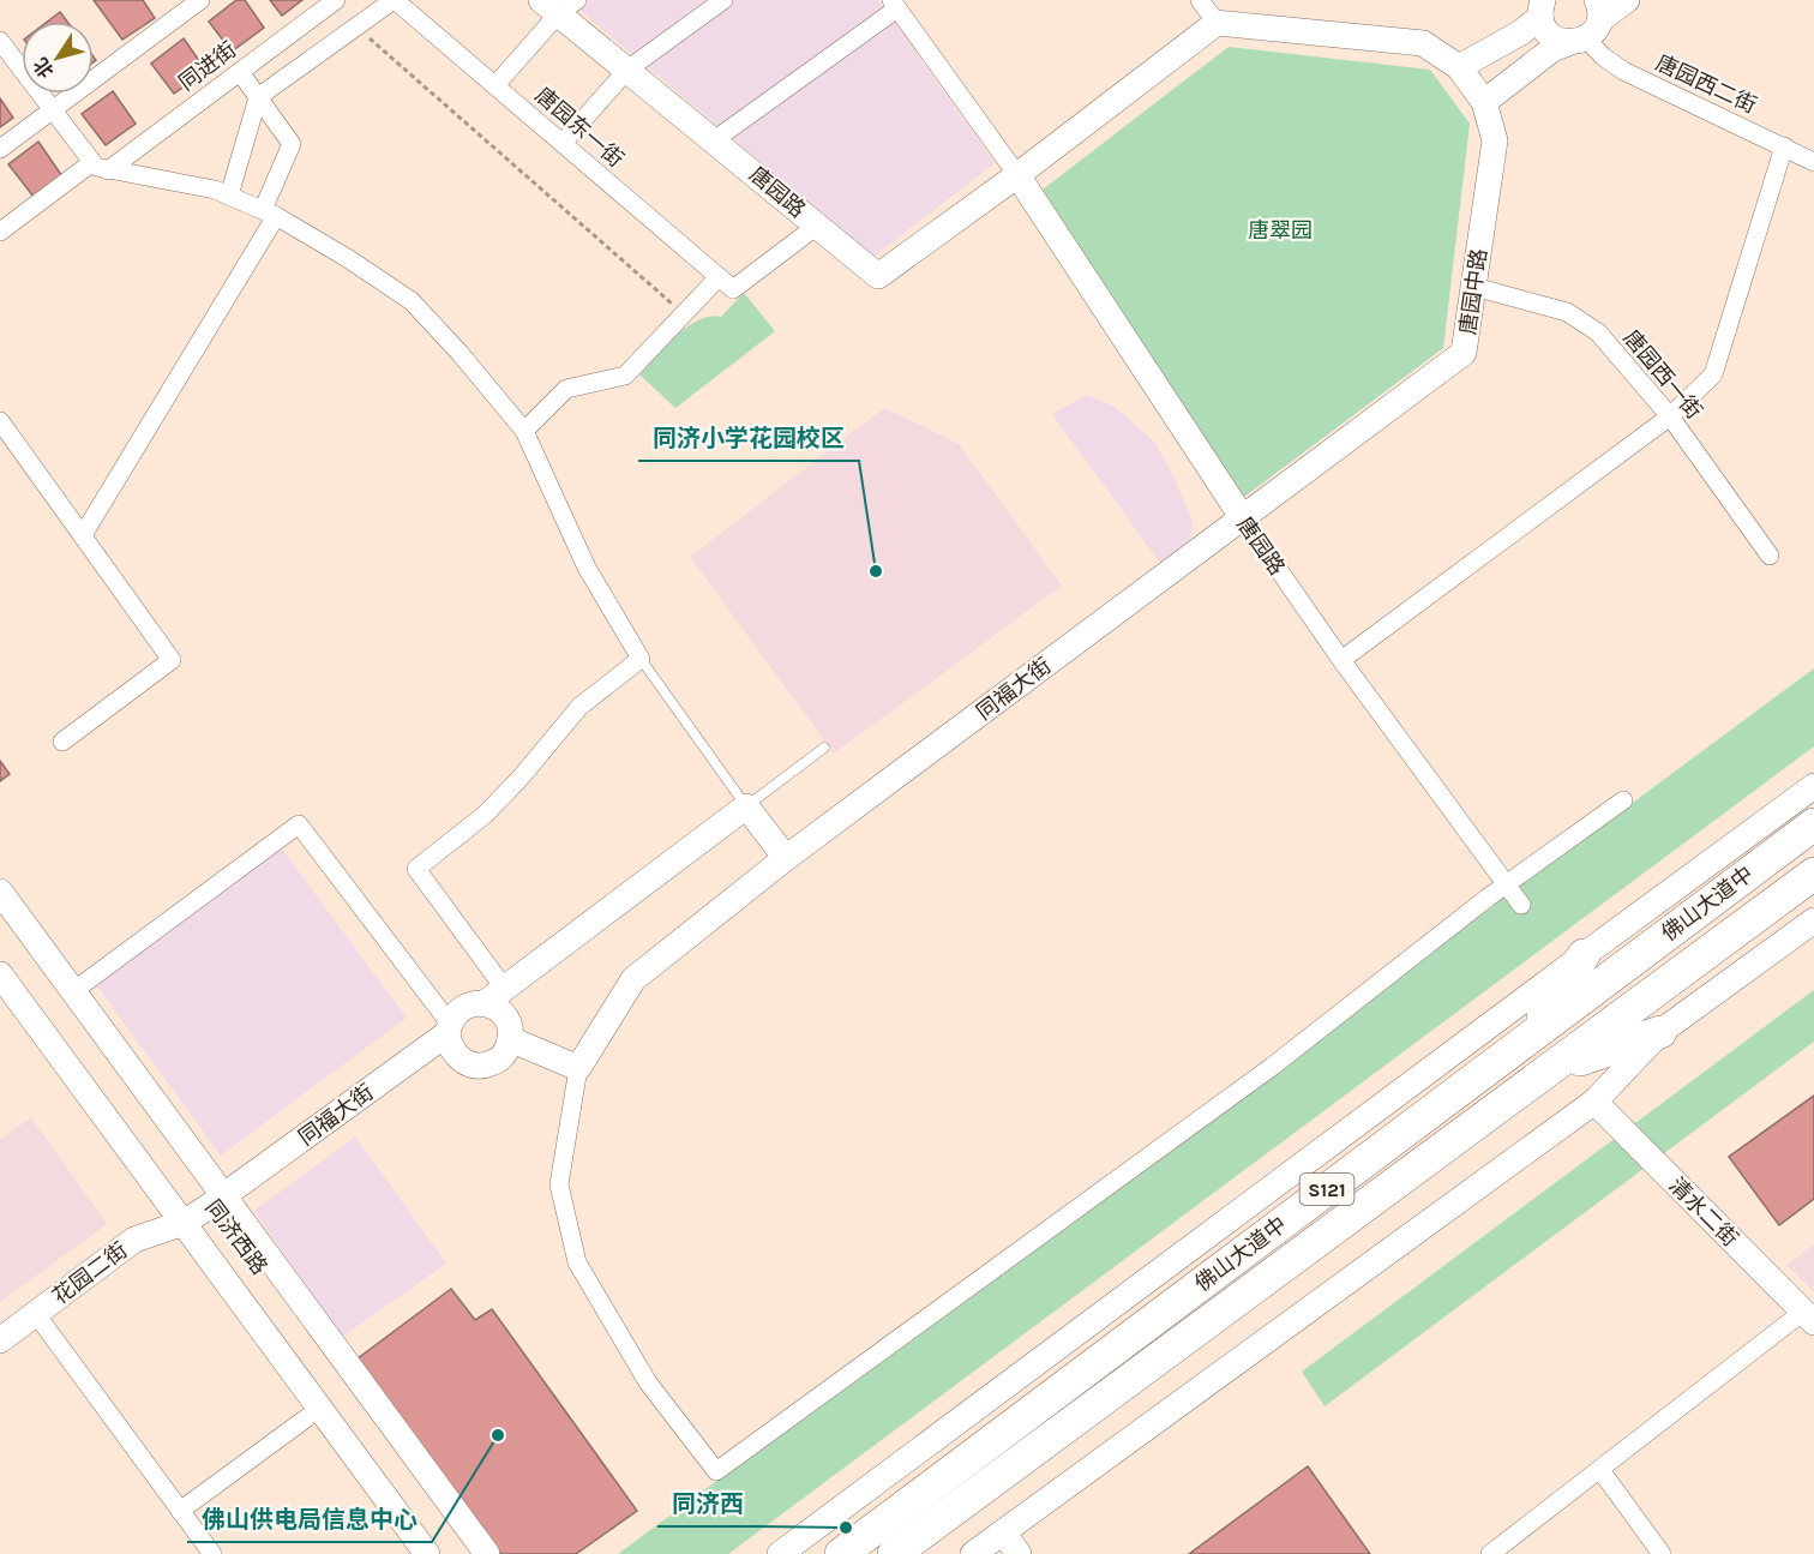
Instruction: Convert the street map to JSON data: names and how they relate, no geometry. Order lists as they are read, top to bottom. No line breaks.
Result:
{"streets":{"highway":["佛山大道中","S121"],"main road":["唐园路","唐园中路","同福大街","清水二街","同济西路","花园二街"],"street":["同进街","唐园西二街","唐园东一街","唐园西一街"]},"crossings":[["唐园路","唐园中路"],["唐园路","同福大街"],["唐园中路","唐园西一街"],["唐园中路","同福大街"],["同福大街","同济西路"],["同福大街","花园二街"],["同济西路","花园二街"]],"parks":["唐翠园"],"places":["同济小学花园校区","佛山供电局信息中心","同济西"],"north":"bottom left"}
